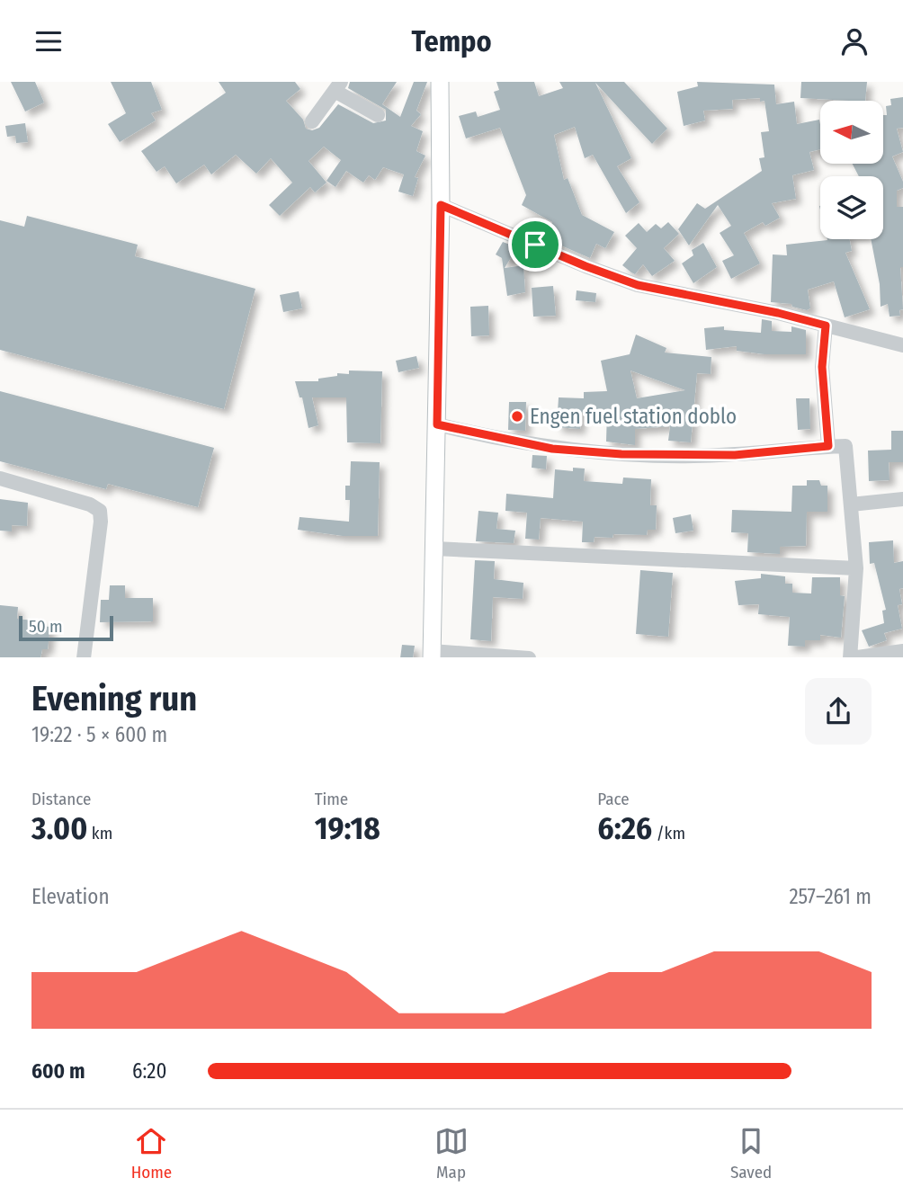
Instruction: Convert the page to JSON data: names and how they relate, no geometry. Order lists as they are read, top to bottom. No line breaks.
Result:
{"places":["Engen fuel station doblo"],"scale_bar":"50 m","north":"left","page":{"header":"Tempo","scale":"50 m","heading":["Evening run","19:22 · 5 × 600 m"],"stats":[["Distance","3.00 km"],["Time","19:18"],["Pace","6:26 /km"]],"chart":["Elevation","257–261 m"],"list":[{"name":"600 m","note":"6:20"}],"tabs":["Home","Map","Saved"]}}
